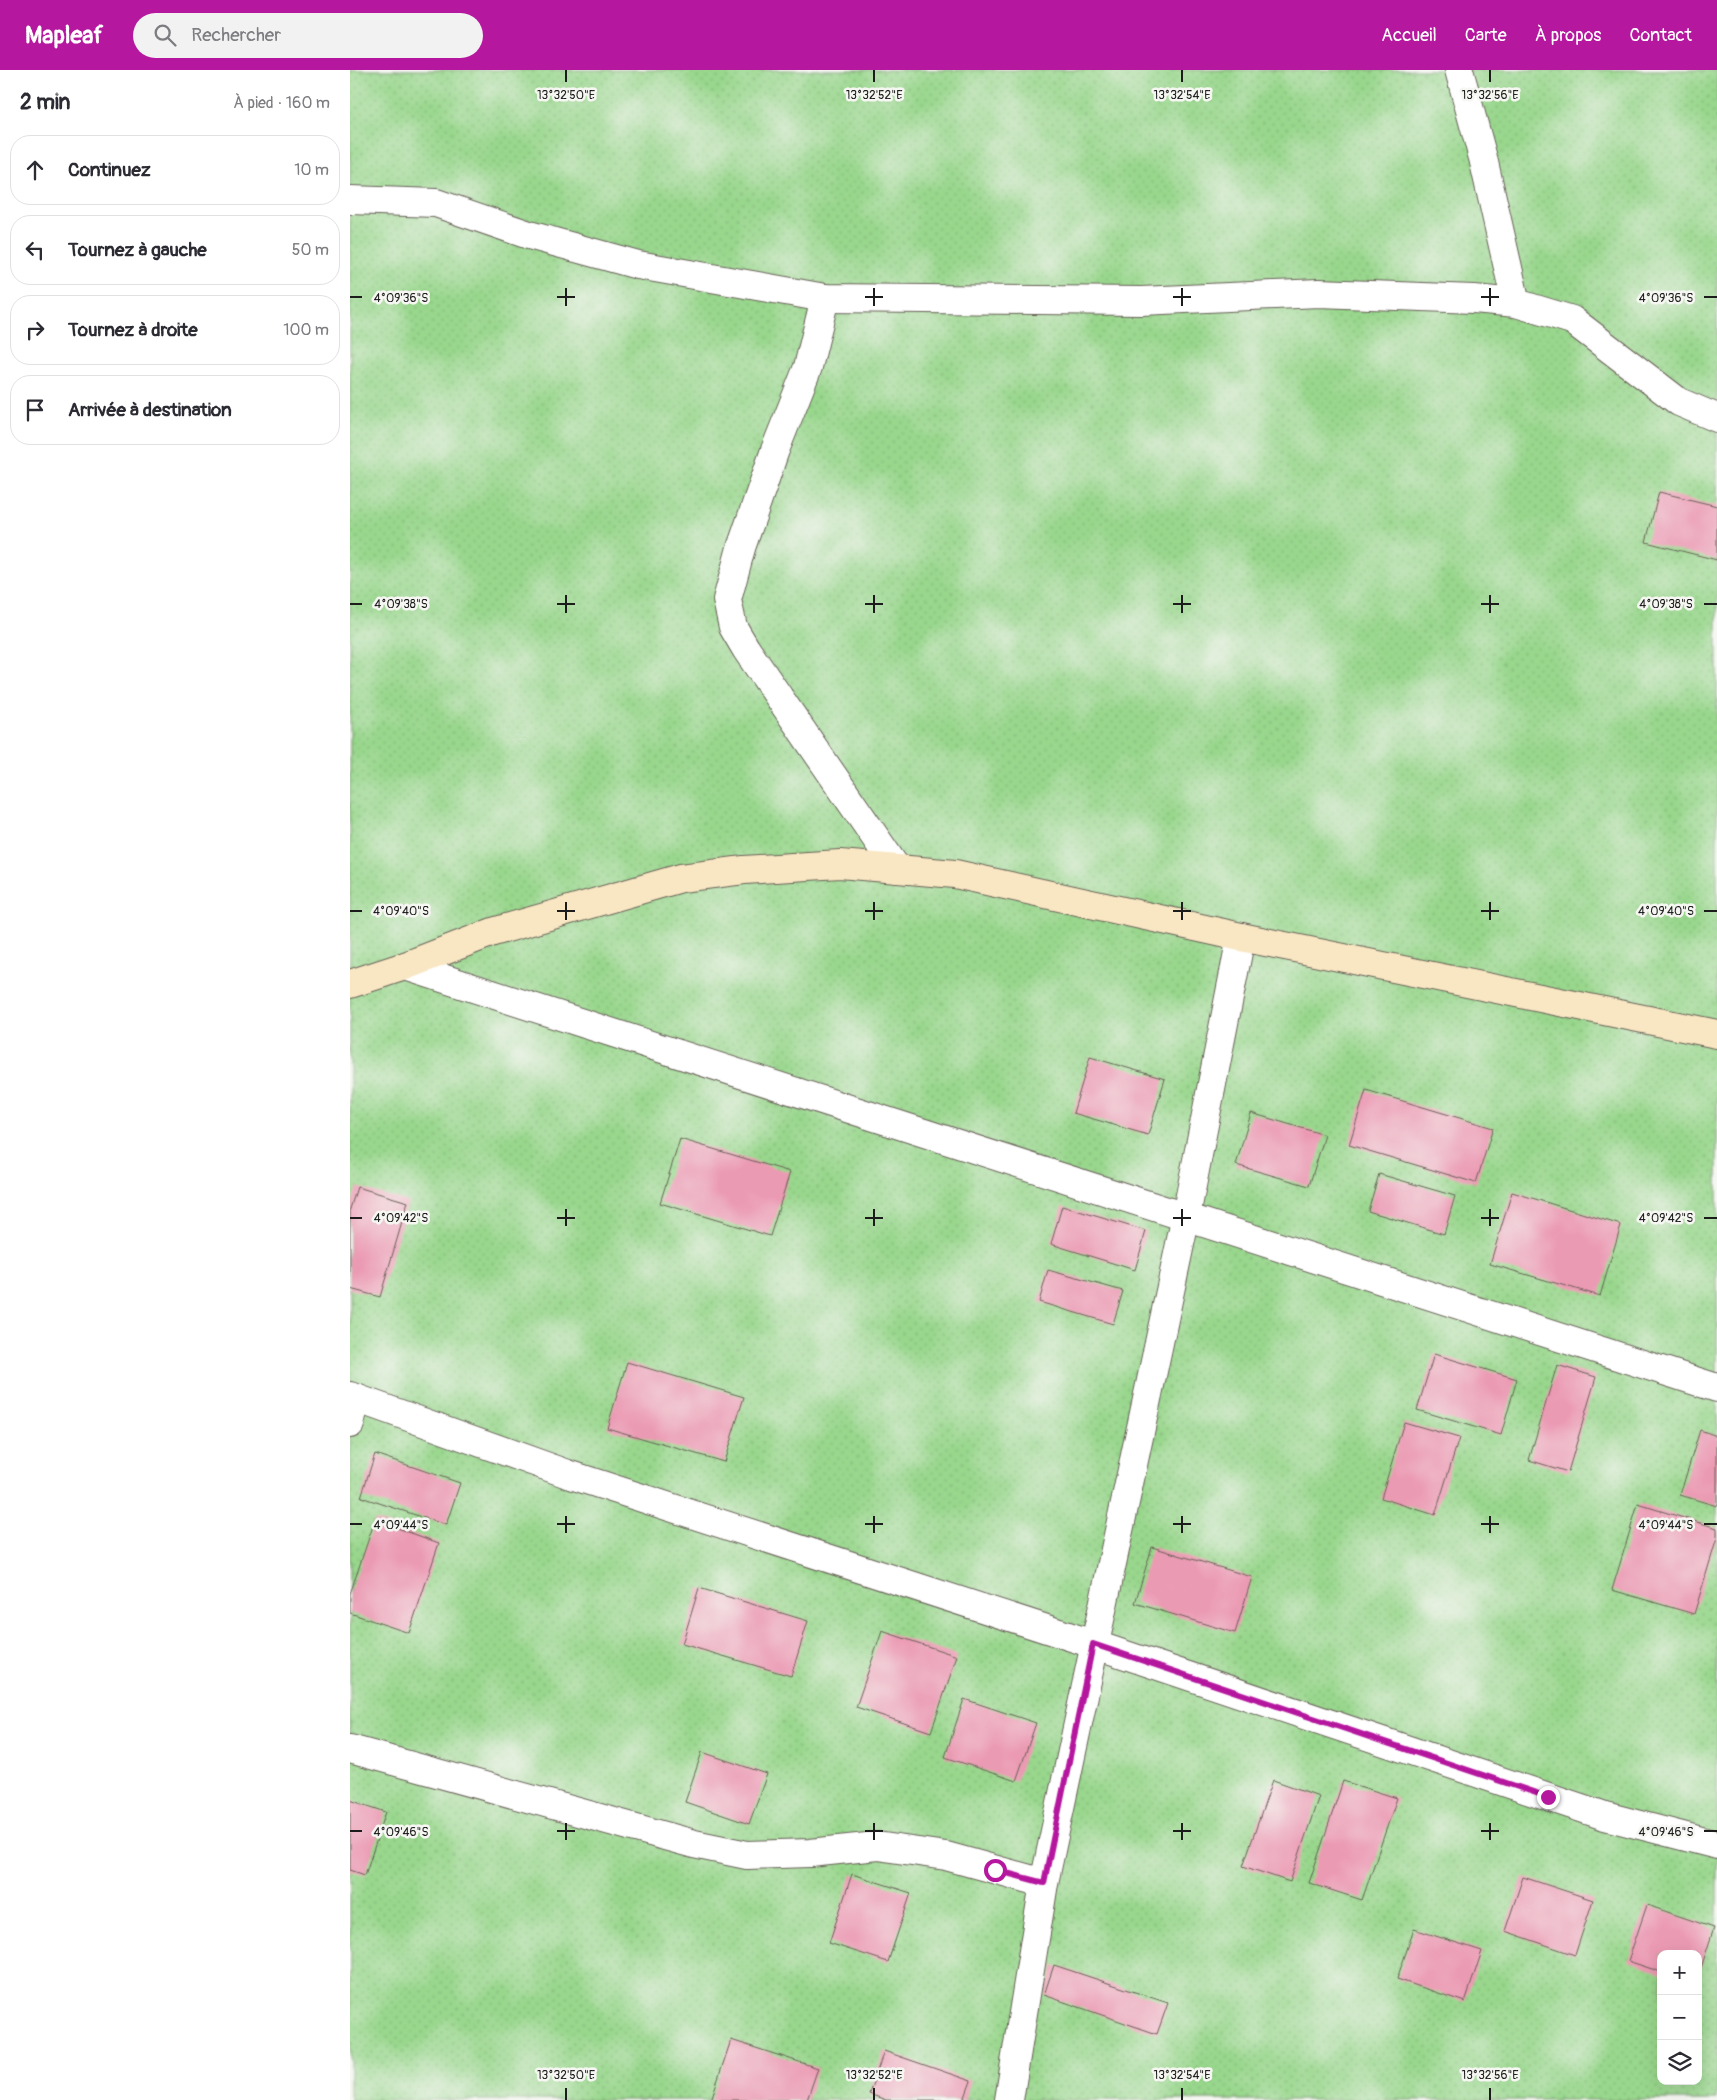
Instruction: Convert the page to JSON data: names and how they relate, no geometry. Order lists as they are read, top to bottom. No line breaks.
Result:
{"page":{"header":"Mapleaf","search":"Rechercher","nav":["Accueil","Carte","À propos","Contact"],"heading":["2 min","À pied · 160 m"],"list":[["Continuez","10 m"],["Tournez à gauche","50 m"],["Tournez à droite","100 m"],"Arrivée à destination"],"map_buttons":["+","−"]},"coordinates":["13°32'50\"E","13°32'52\"E","13°32'54\"E","13°32'56\"E","4°09'36\"S","4°09'38\"S","4°09'40\"S","4°09'42\"S","4°09'44\"S","4°09'46\"S"]}
